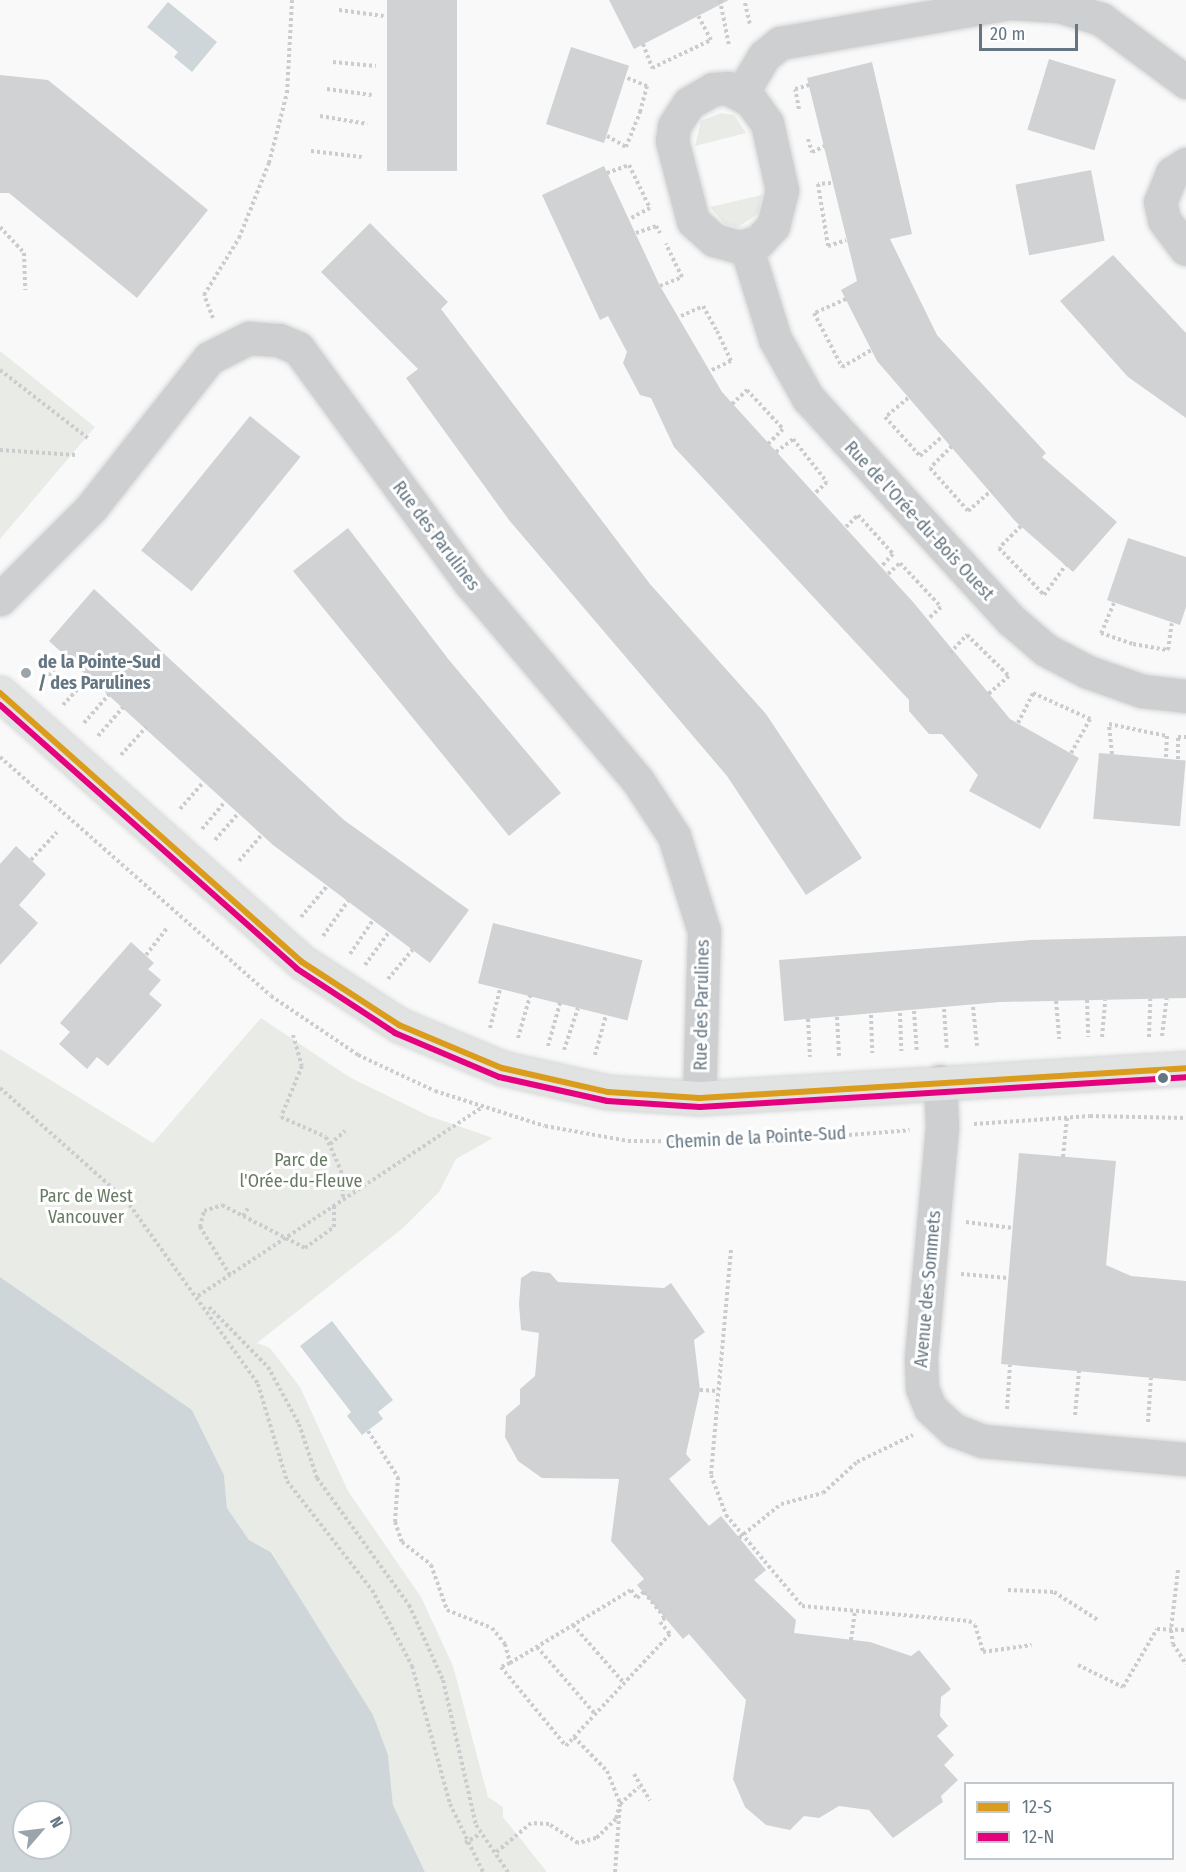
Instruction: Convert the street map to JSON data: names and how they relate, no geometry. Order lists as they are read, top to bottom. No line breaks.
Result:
{"streets":{"street":["Rue de l'Orée-du-Bois Ouest","Rue des Parulines","Avenue des Sommets"],"path":["Chemin de la Pointe-Sud"]},"parks":["Parc de l'Orée-du-Fleuve","Parc de West Vancouver"],"places":["de la Pointe-Sud / des Parulines"],"lines":["transit line 12-S","transit line 12-N"],"legend":["12-S","12-N"],"scale_bar":"20 m","north":"top right"}
